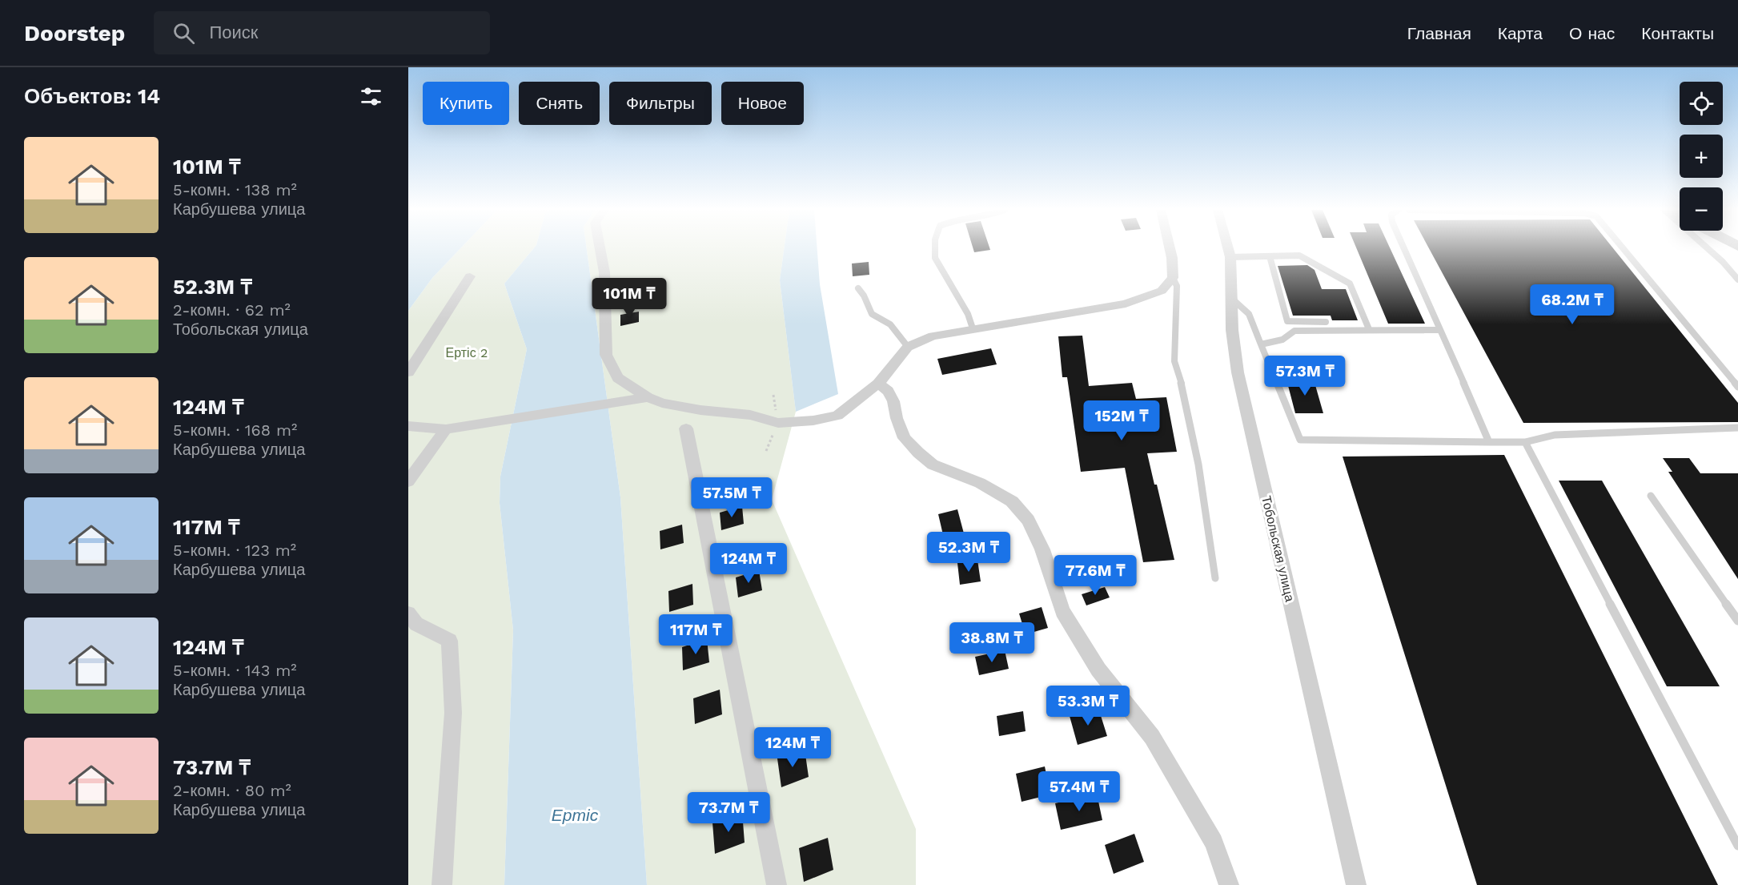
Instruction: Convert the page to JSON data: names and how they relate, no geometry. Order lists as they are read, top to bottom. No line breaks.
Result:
{"streets":{"street":["Тобольская улица"]},"water":["Ертіс"],"parks":["Ертіс 2"],"page":{"header":"Doorstep","search":"Поиск","nav":["Главная","Карта","О нас","Контакты"],"heading":"Объектов: 14","map_buttons":["+","−"],"chip":["Купить","Снять","Фильтры","Новое"],"list":[{"name":"101M ₸","note":"5-комн. · 138 m² · Карбушева улица"},{"name":"52.3M ₸","note":"2-комн. · 62 m² · Тобольская улица"},{"name":"124M ₸","note":"5-комн. · 168 m² · Карбушева улица"},{"name":"117M ₸","note":"5-комн. · 123 m² · Карбушева улица"},{"name":"124M ₸","note":"5-комн. · 143 m² · Карбушева улица"},{"name":"73.7M ₸","note":"2-комн. · 80 m² · Карбушева улица"}],"price":["101M ₸","68.2M ₸","57.3M ₸","152M ₸","57.5M ₸","52.3M ₸","124M ₸","77.6M ₸","117M ₸","38.8M ₸","53.3M ₸","124M ₸","57.4M ₸","73.7M ₸"]}}
